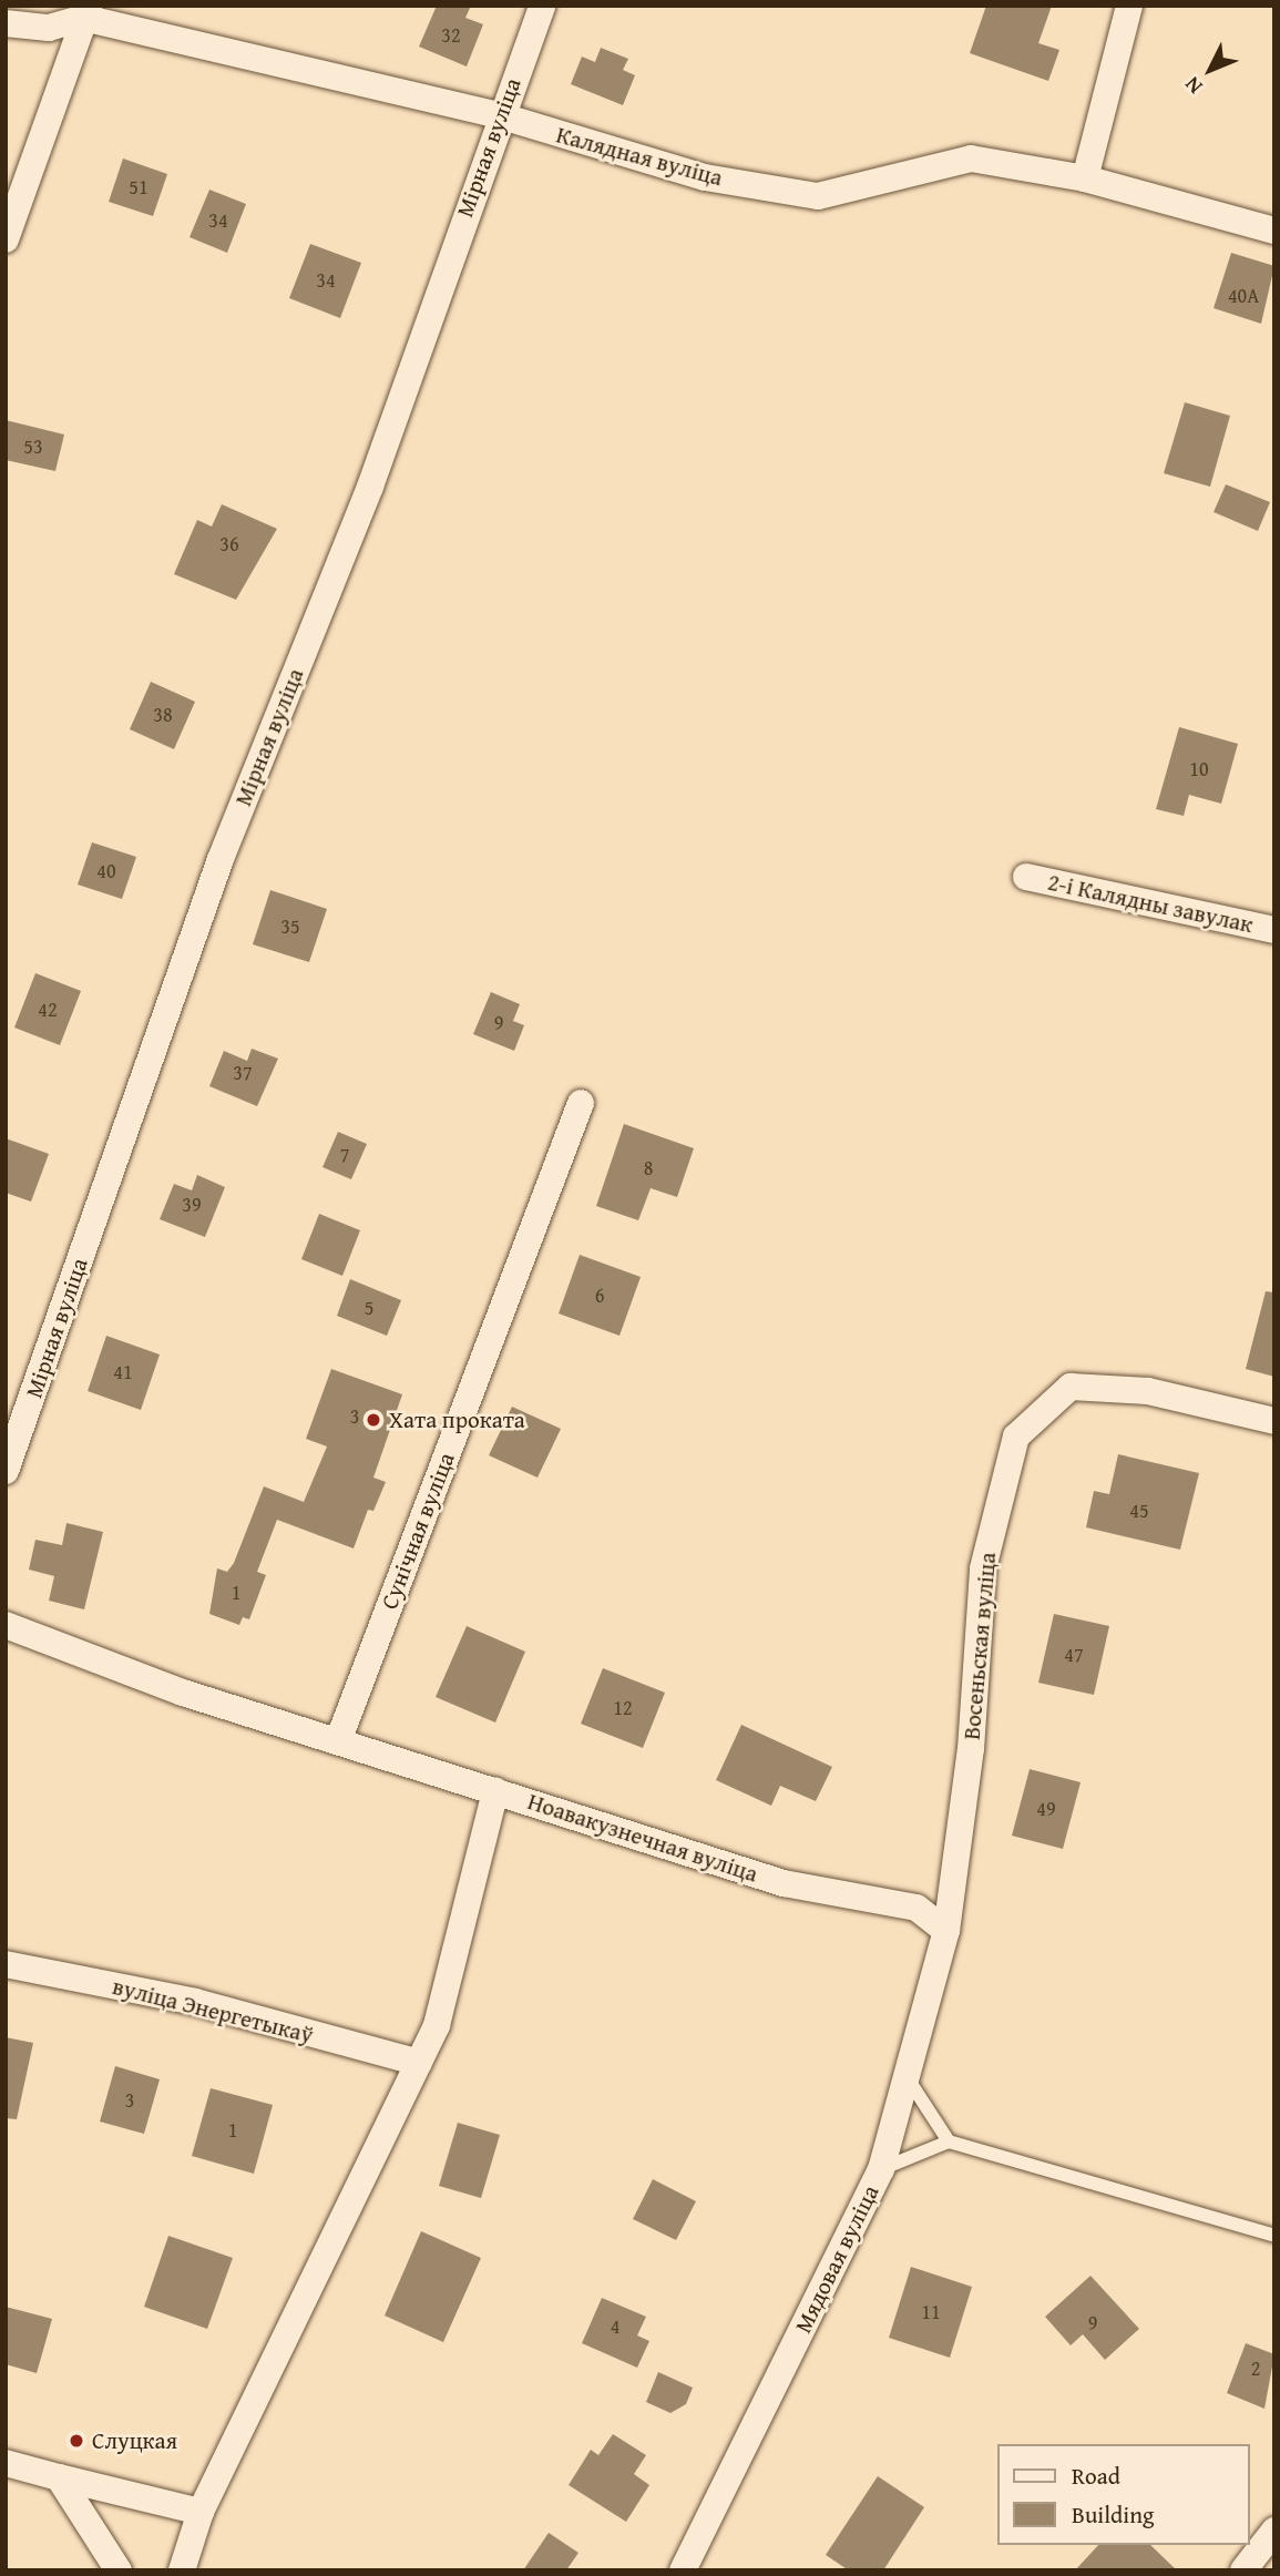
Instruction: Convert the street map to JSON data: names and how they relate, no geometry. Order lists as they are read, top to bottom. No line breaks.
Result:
{"streets":{"street":["Мірная вуліца","Калядная вуліца","2-і Калядны завулак","Сунічная вуліца","Восеньская вуліца","Ноавакузнечная вуліца","вуліца Энергетыкаў","Мядовая вуліца"]},"crossings":[["Мірная вуліца","Калядная вуліца"],["Сунічная вуліца","Ноавакузнечная вуліца"],["Восеньская вуліца","Ноавакузнечная вуліца"],["Восеньская вуліца","Мядовая вуліца"],["Ноавакузнечная вуліца","Мядовая вуліца"]],"places":["Хата проката","Слуцкая"],"house_numbers":["32","51","34","34","40А","53","36","38","10","40","35","42","9","37","7","8","39","6","5","41","3","45","1","47","12","49","3","1","11","9","4","2"],"legend":["Road","Building"],"north":"bottom left"}
